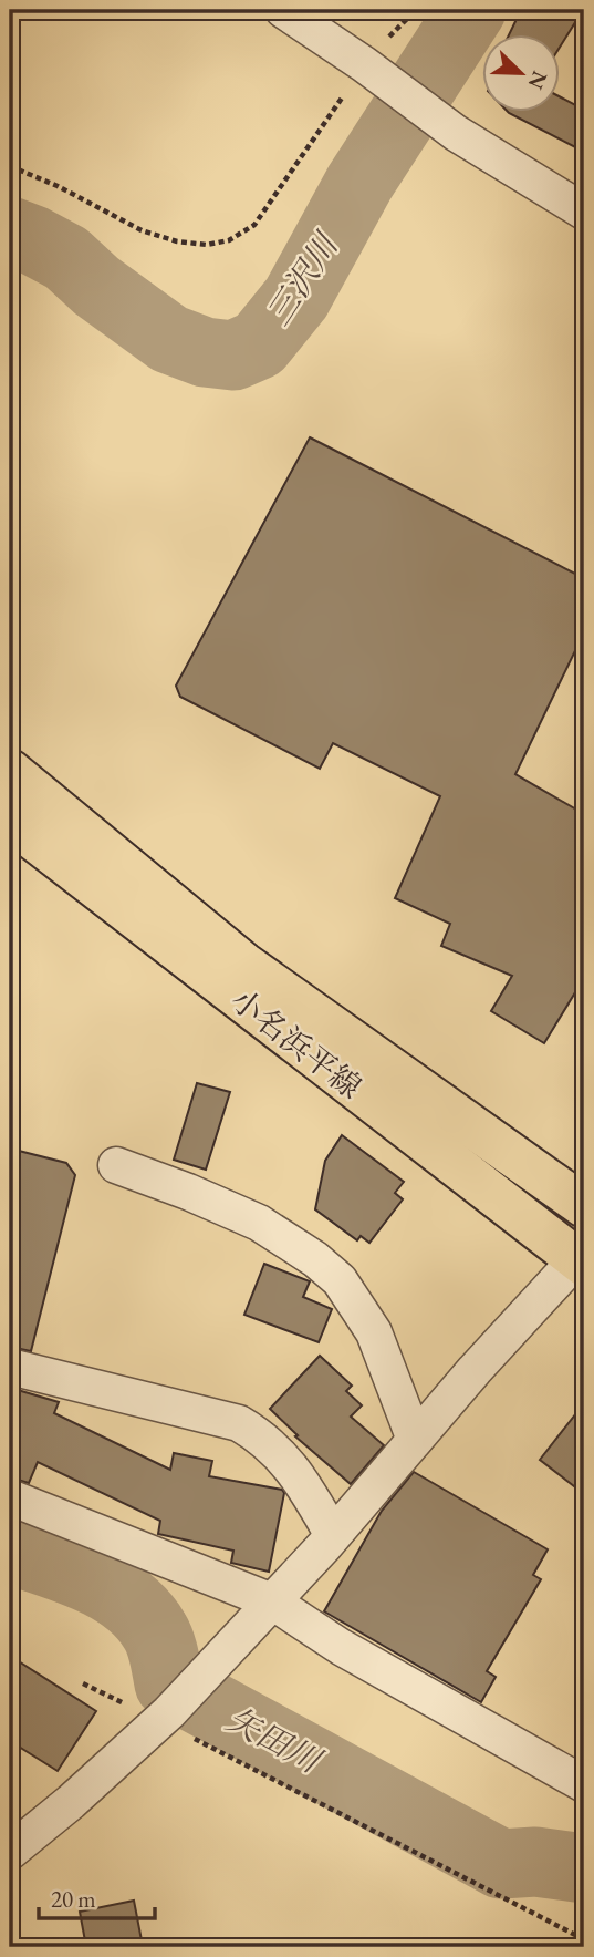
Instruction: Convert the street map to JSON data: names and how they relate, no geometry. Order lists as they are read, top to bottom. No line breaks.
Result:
{"streets":{"main road":["小名浜平線"]},"water":["三沢川","矢田川"],"scale_bar":"20 m","north":"bottom right"}
